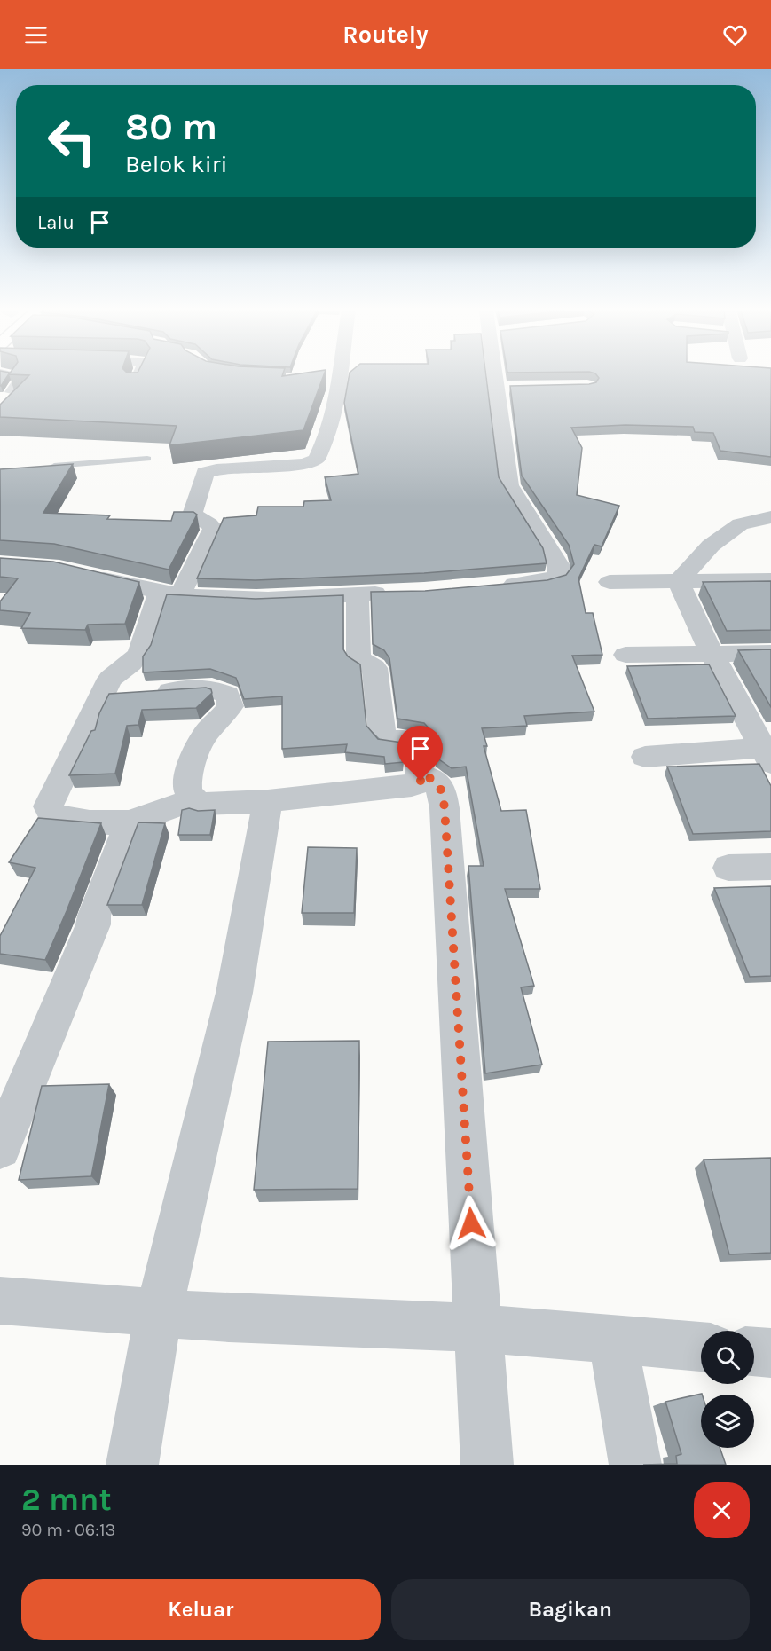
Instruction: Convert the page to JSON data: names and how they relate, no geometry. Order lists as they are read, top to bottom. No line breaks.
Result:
{"page":{"header":"Routely","turn":["80 m","Belok kiri"],"then":"Lalu","heading":["2 mnt","90 m · 06:13"],"buttons":["Keluar","Bagikan"]}}
